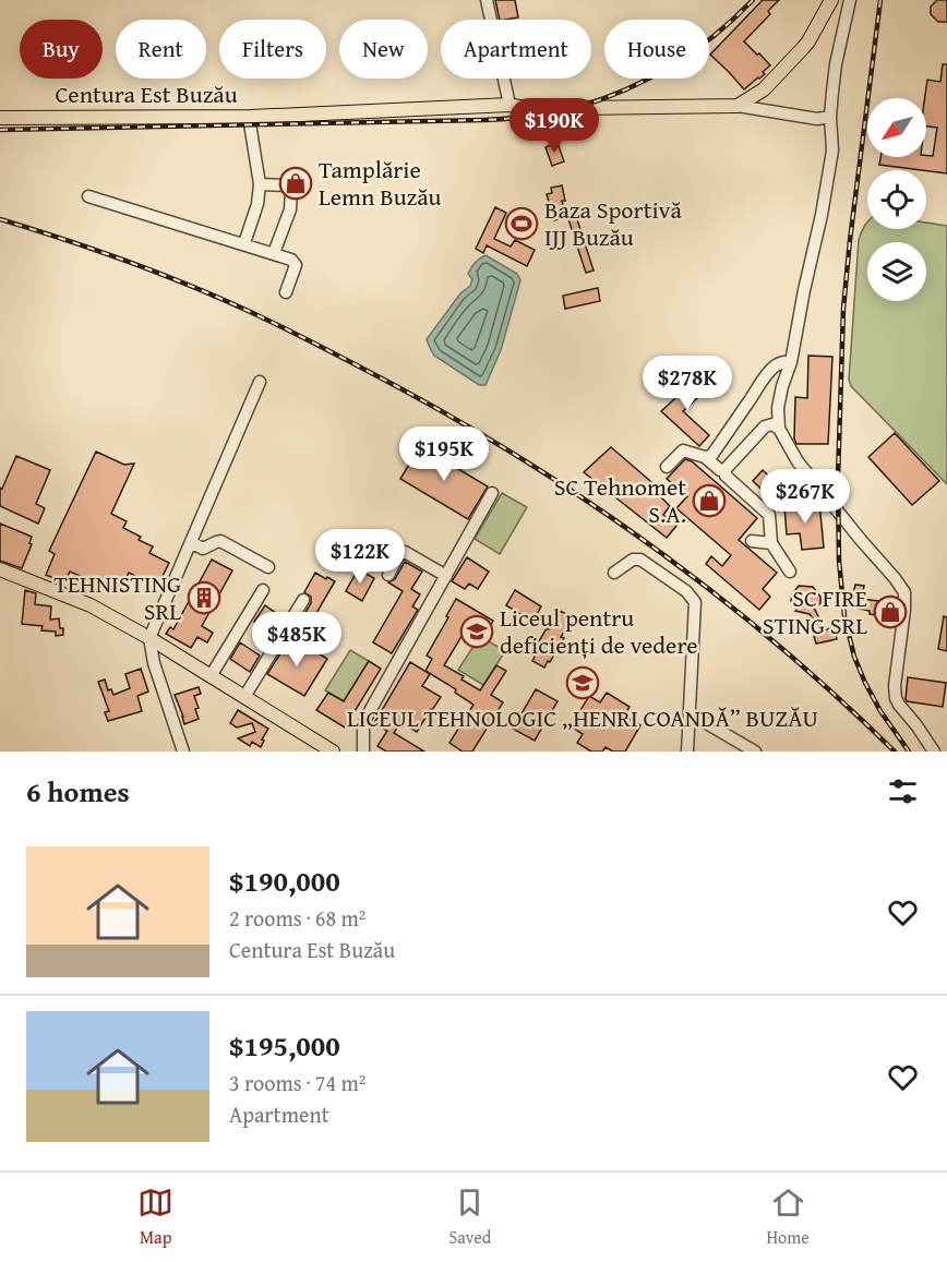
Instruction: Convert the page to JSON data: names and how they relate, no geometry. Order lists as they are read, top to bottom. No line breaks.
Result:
{"streets":{"main road":["Centura Est Buzău"]},"places":{"shop":["Tamplărie Lemn Buzău","SC Tehnomet S.A.","SC FIRE STING SRL"],"sports":["Baza Sportivă IJJ Buzău"],"building":["TEHNISTING SRL"],"school or university":["Liceul pentru deficienți de vedere","LICEUL TEHNOLOGIC „HENRI COANDĂ” BUZĂU"]},"north":"bottom left","page":{"chip":["Buy","Rent","Filters","New","Apartment","House"],"price":["$190K","$278K","$195K","$267K","$122K","$485K"],"heading":"6 homes","list":[{"name":"$190,000","note":"2 rooms · 68 m² · Centura Est Buzău"},{"name":"$195,000","note":"3 rooms · 74 m² · Apartment"}],"tabs":["Map","Saved","Home"]}}
